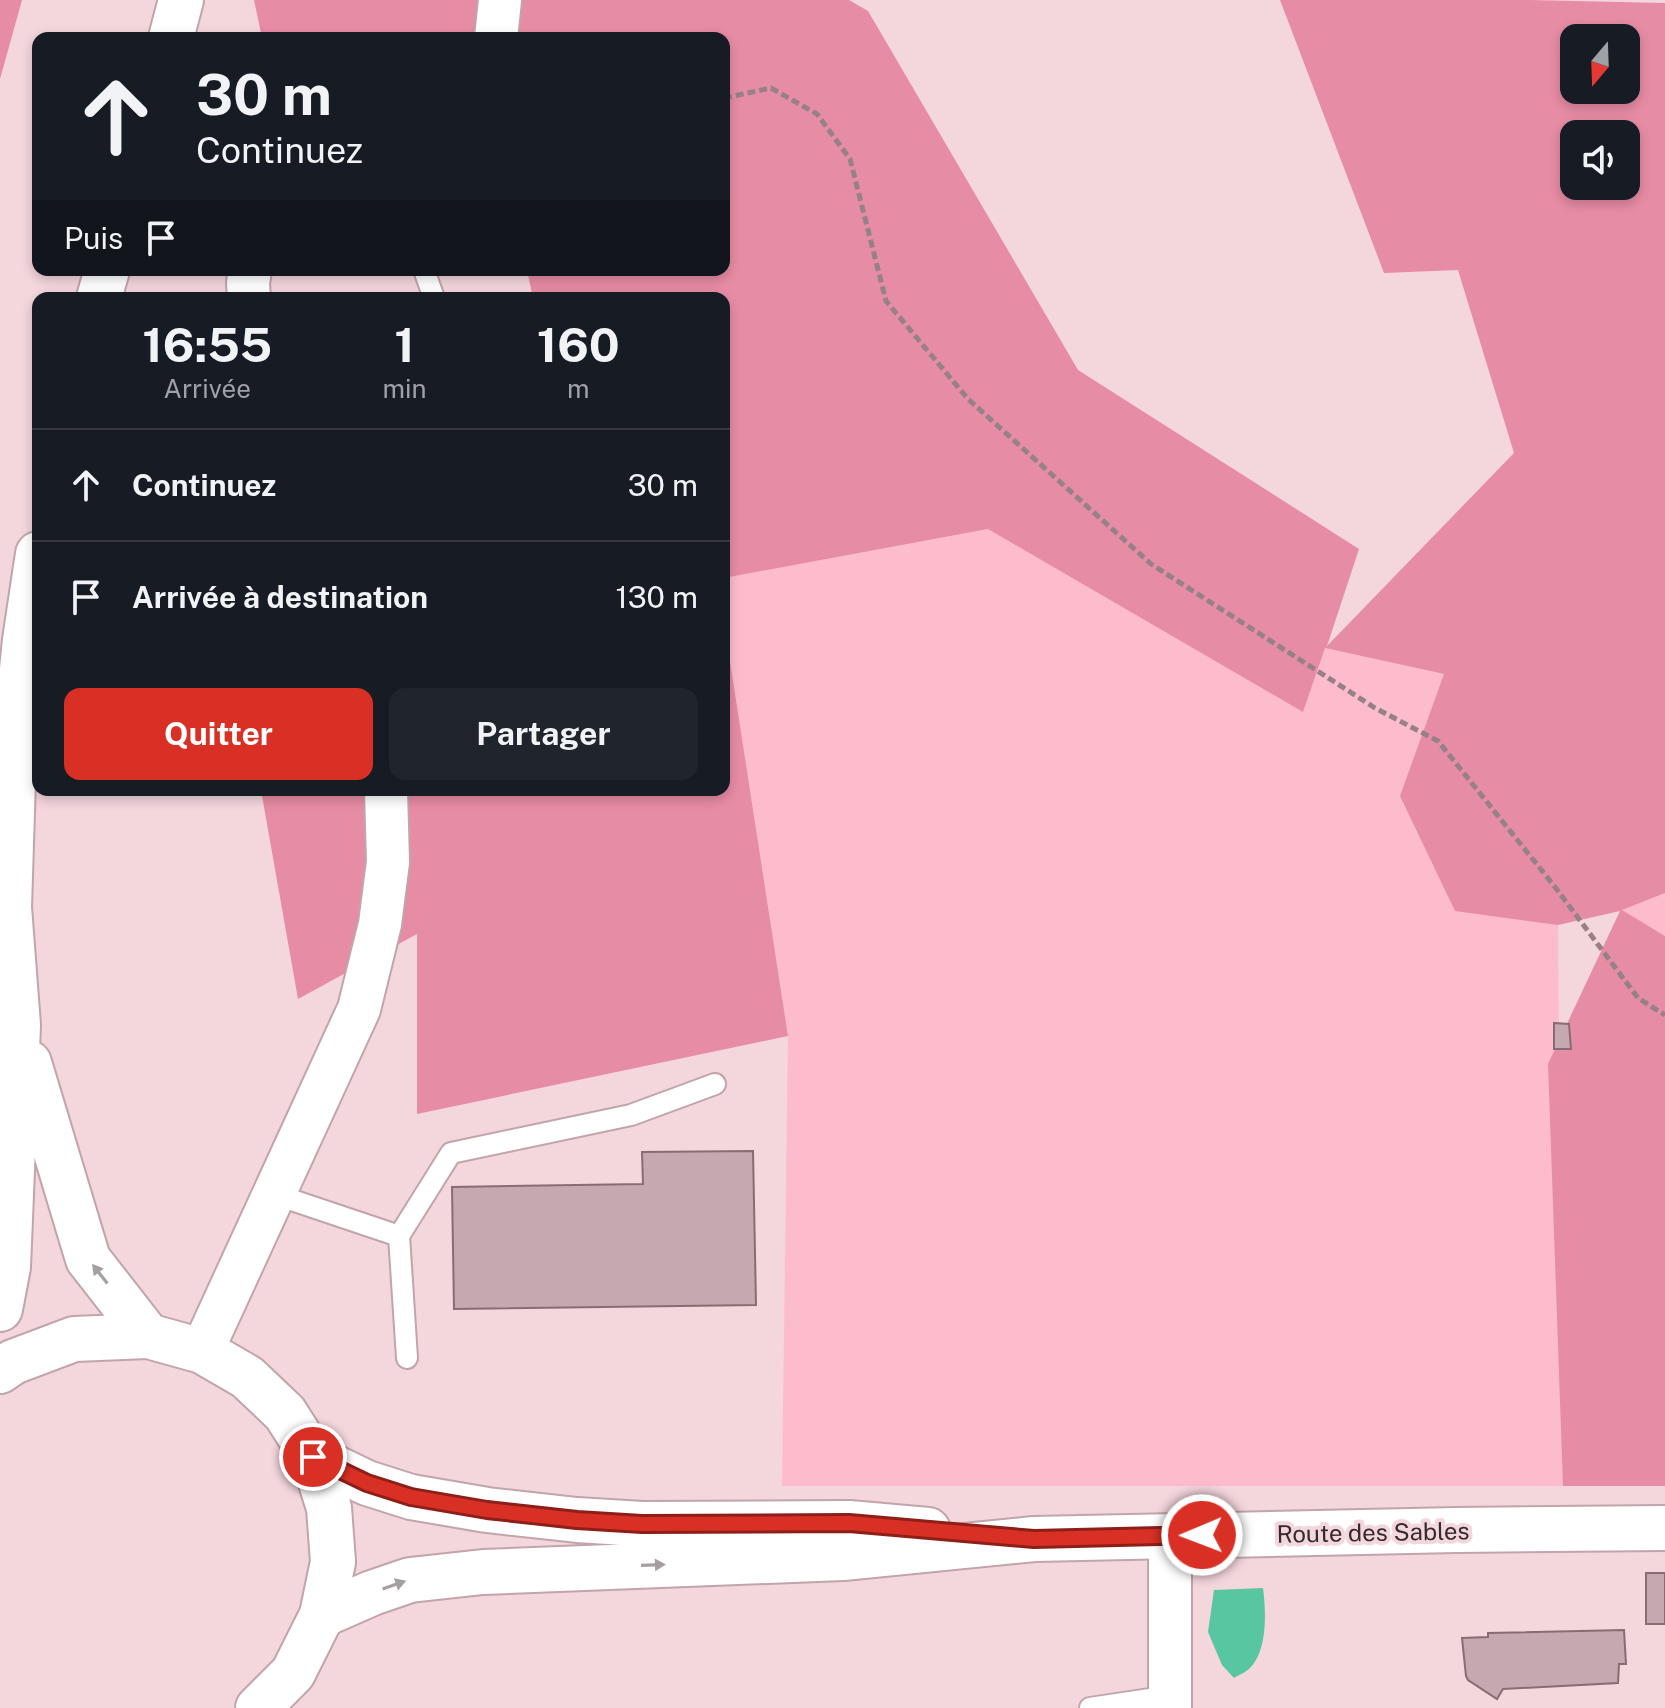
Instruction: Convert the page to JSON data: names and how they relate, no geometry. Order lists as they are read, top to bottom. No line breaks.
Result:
{"streets":{"street":["Route des Sables"]},"north":"bottom","page":{"turn":["30 m","Continuez"],"then":"Puis","eta":["16:55","Arrivée","1","min","160","m"],"list":[{"name":"Continuez","value":"30 m"},{"name":"Arrivée à destination","value":"130 m"}],"buttons":["Quitter","Partager"]}}
